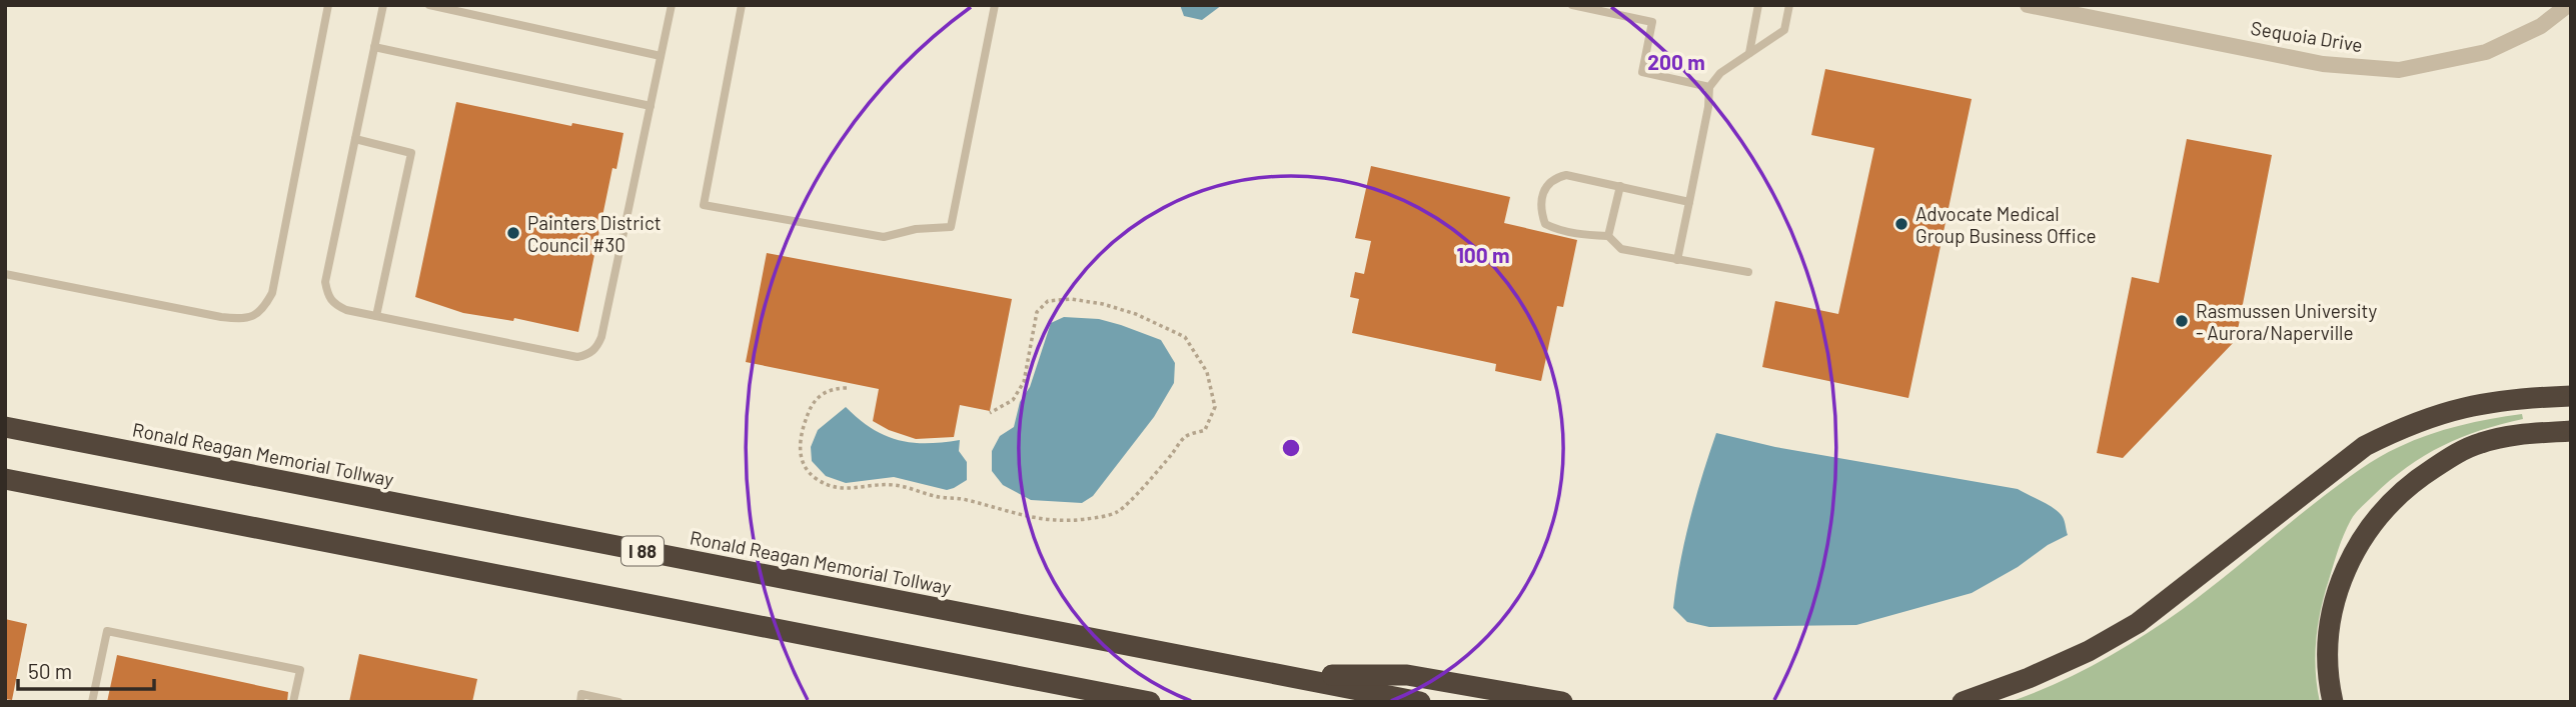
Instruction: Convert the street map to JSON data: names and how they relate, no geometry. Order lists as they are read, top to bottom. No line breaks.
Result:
{"streets":{"highway":["Ronald Reagan Memorial Tollway","I 88"],"street":["Sequoia Drive"]},"places":["Advocate Medical Group Business Office","Painters District Council #30","Rasmussen University - Aurora/Naperville"],"scale_bar":"50 m","rings":["200 m","100 m"]}
